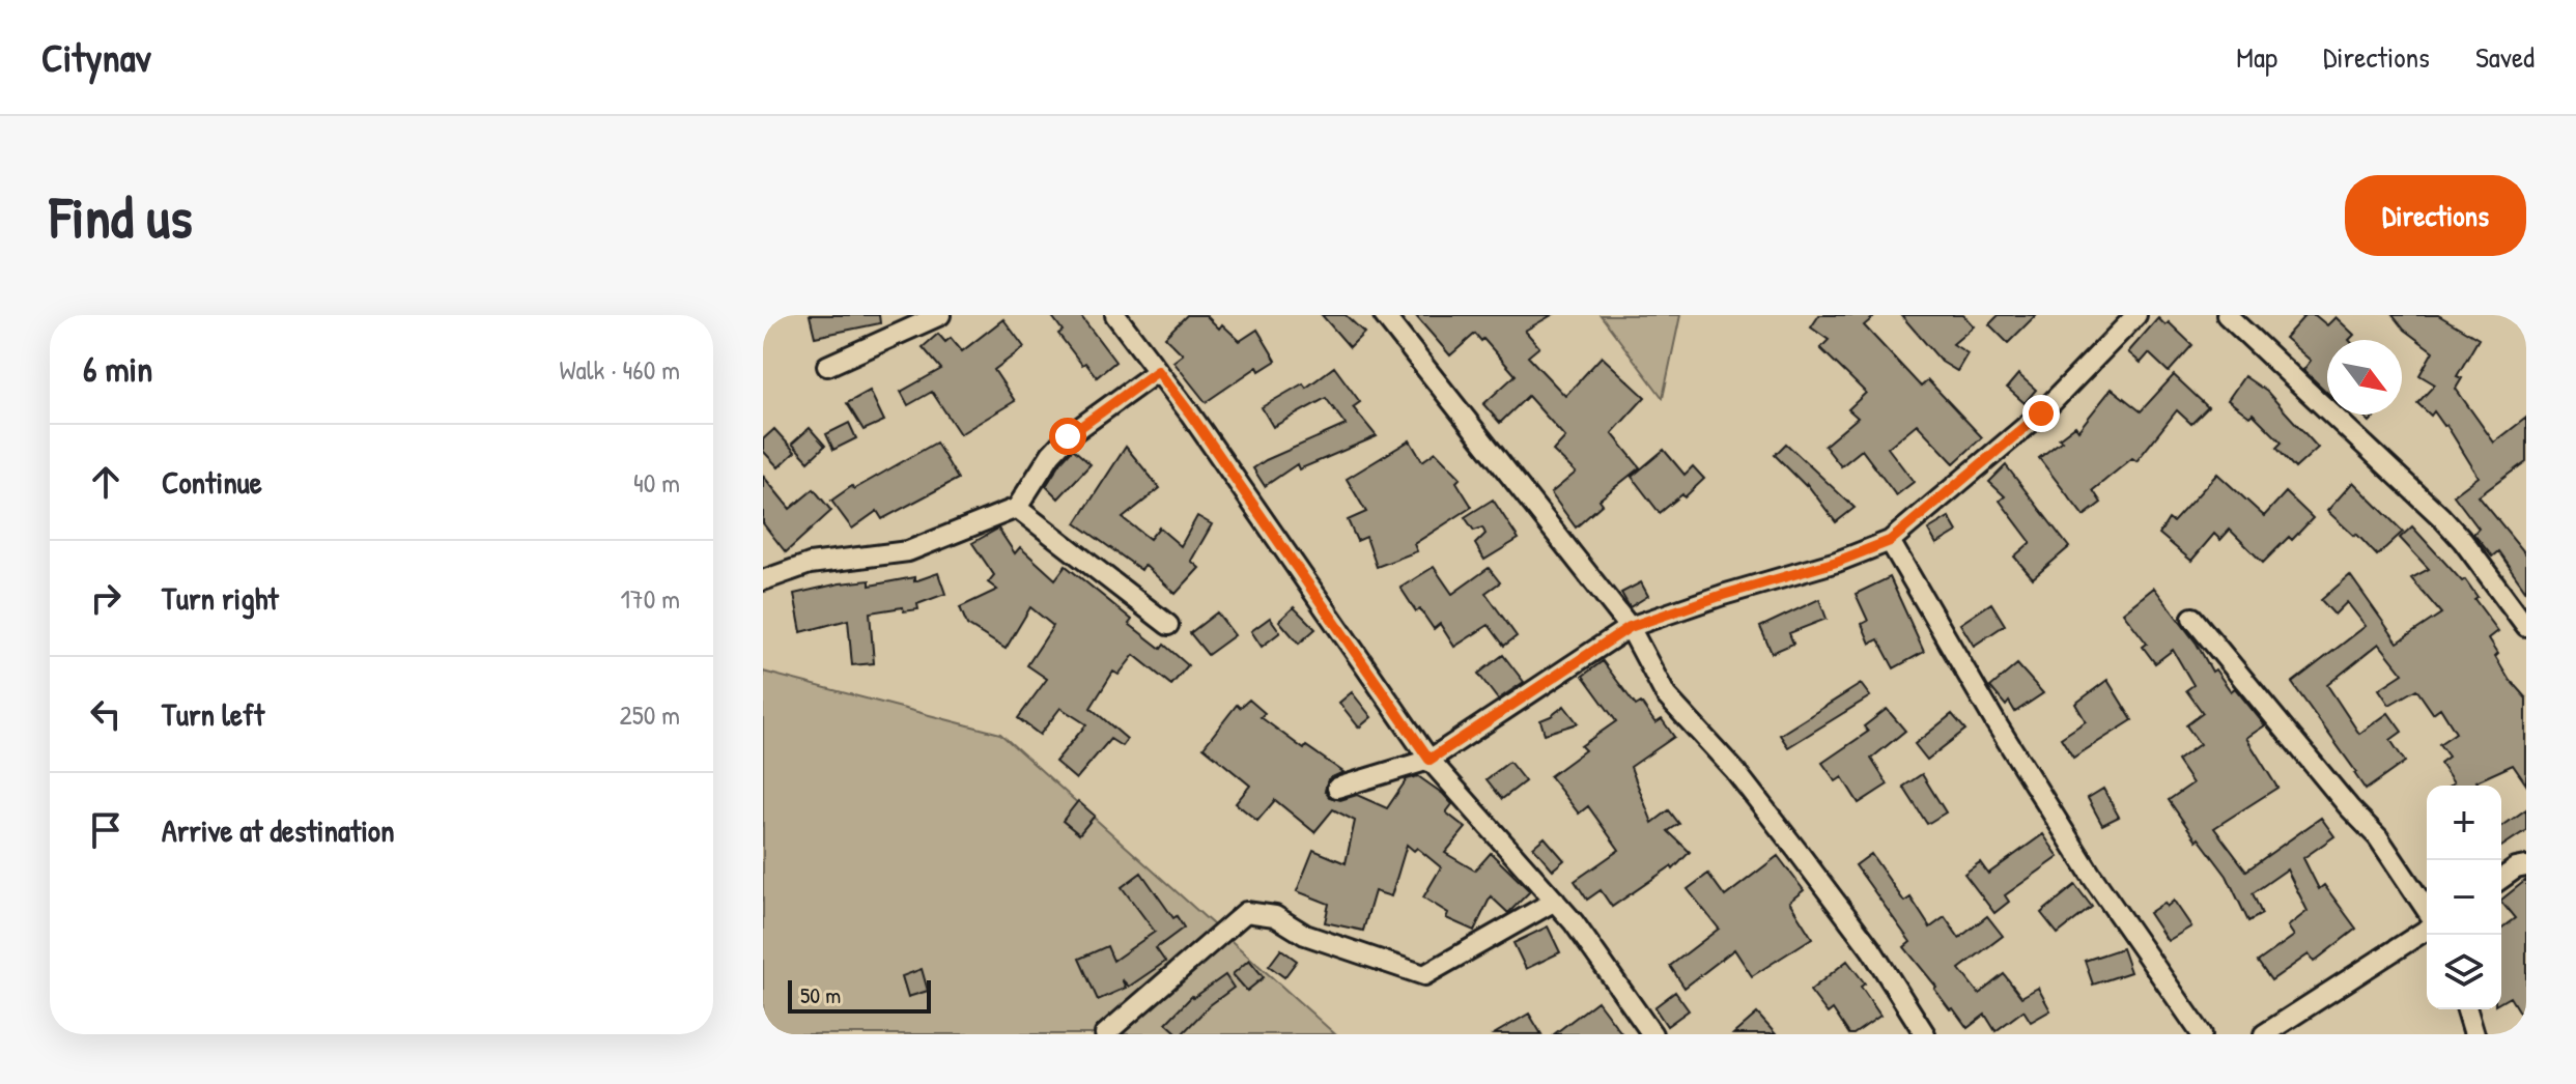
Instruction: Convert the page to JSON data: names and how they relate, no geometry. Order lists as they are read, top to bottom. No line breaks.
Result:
{"scale_bar":"50 m","north":"bottom right","page":{"header":"Citynav","nav":["Map","Directions","Saved"],"buttons":"Directions","title":"Find us","heading":["6 min","Walk · 460 m"],"list":[["Continue","40 m"],["Turn right","170 m"],["Turn left","250 m"],"Arrive at destination"],"map_buttons":["+","−"],"scale":"50 m"}}
